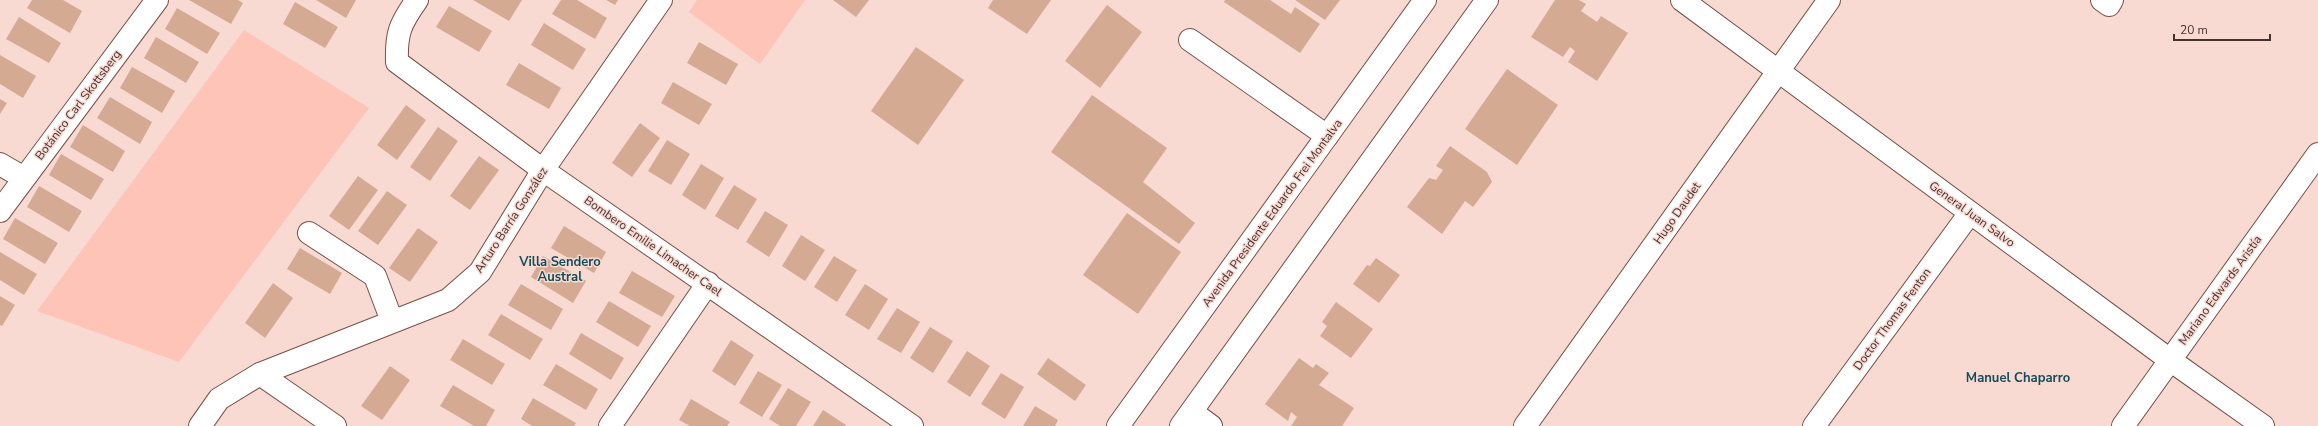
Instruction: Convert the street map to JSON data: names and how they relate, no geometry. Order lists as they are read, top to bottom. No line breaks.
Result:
{"streets":{"street":["Botánico Carl Skottsberg","Avenida Presidente Eduardo Frei Montalva","Hugo Daudet","General Juan Salvo","Arturo Barría González","Bombero Emilie Limacher Cael","Mariano Edwards Aristía","Doctor Thomas Fenton"]},"crossings":[["Hugo Daudet","General Juan Salvo"],["General Juan Salvo","Mariano Edwards Aristía"],["General Juan Salvo","Doctor Thomas Fenton"],["Arturo Barría González","Bombero Emilie Limacher Cael"]],"districts":["Villa Sendero Austral","Manuel Chaparro"],"scale_bar":"20 m"}
